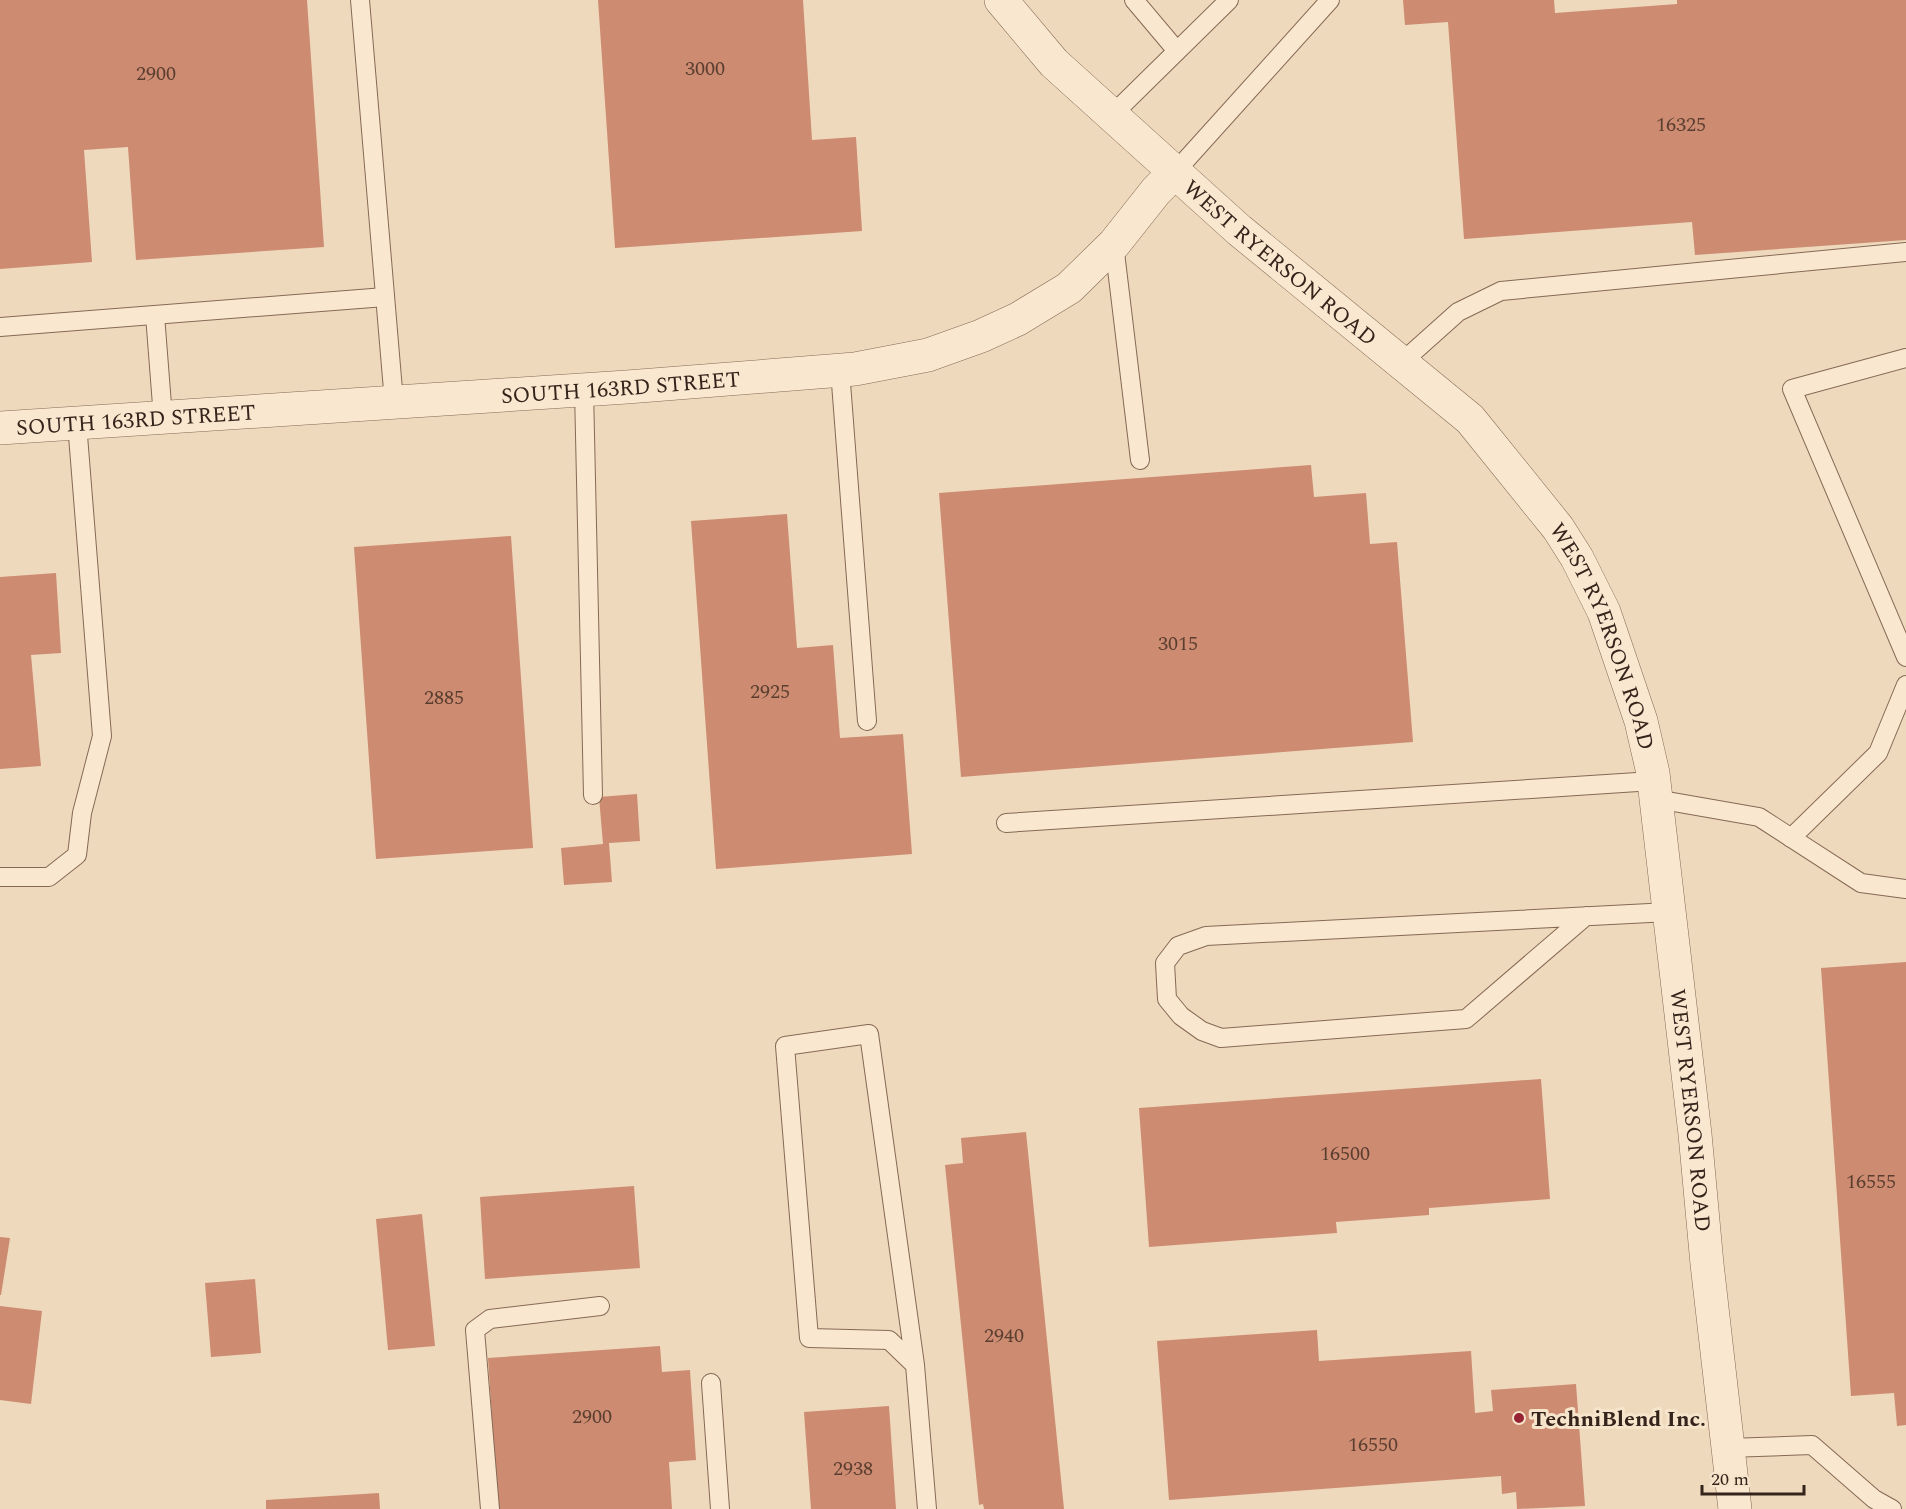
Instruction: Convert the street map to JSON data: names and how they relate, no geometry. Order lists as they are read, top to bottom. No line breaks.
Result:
{"streets":{"street":["WEST RYERSON ROAD","SOUTH 163RD STREET"]},"crossings":[["WEST RYERSON ROAD","SOUTH 163RD STREET"]],"places":["TechniBlend Inc."],"house_numbers":["3000","2900","16325","3015","2925","2885","16500","16555","2940","2900","16550","2938"],"scale_bar":"20 m"}
